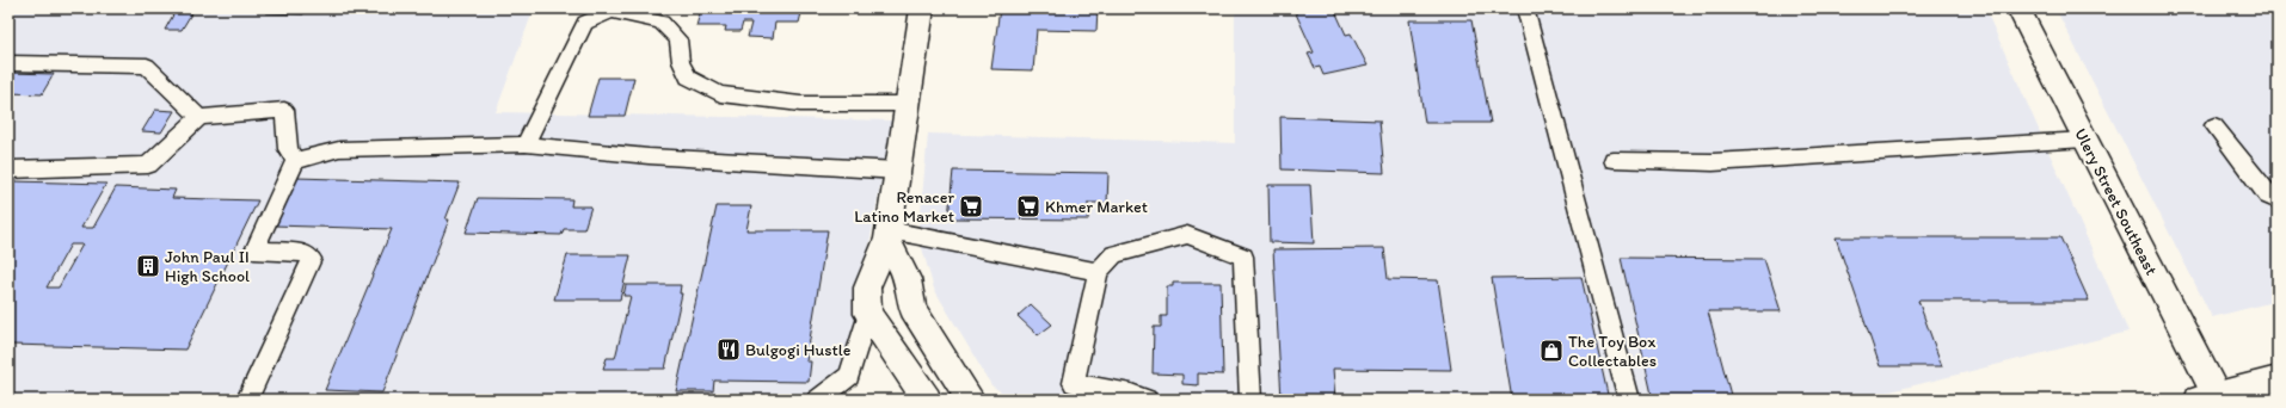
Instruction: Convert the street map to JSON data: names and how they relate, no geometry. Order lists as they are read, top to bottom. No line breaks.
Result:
{"streets":{"street":["Ulery Street Southeast"]},"places":{"supermarket":["Renacer Latino Market","Khmer Market"],"building":["John Paul II High School"],"restaurant":["Bulgogi Hustle"],"shop":["The Toy Box Collectables"]}}
